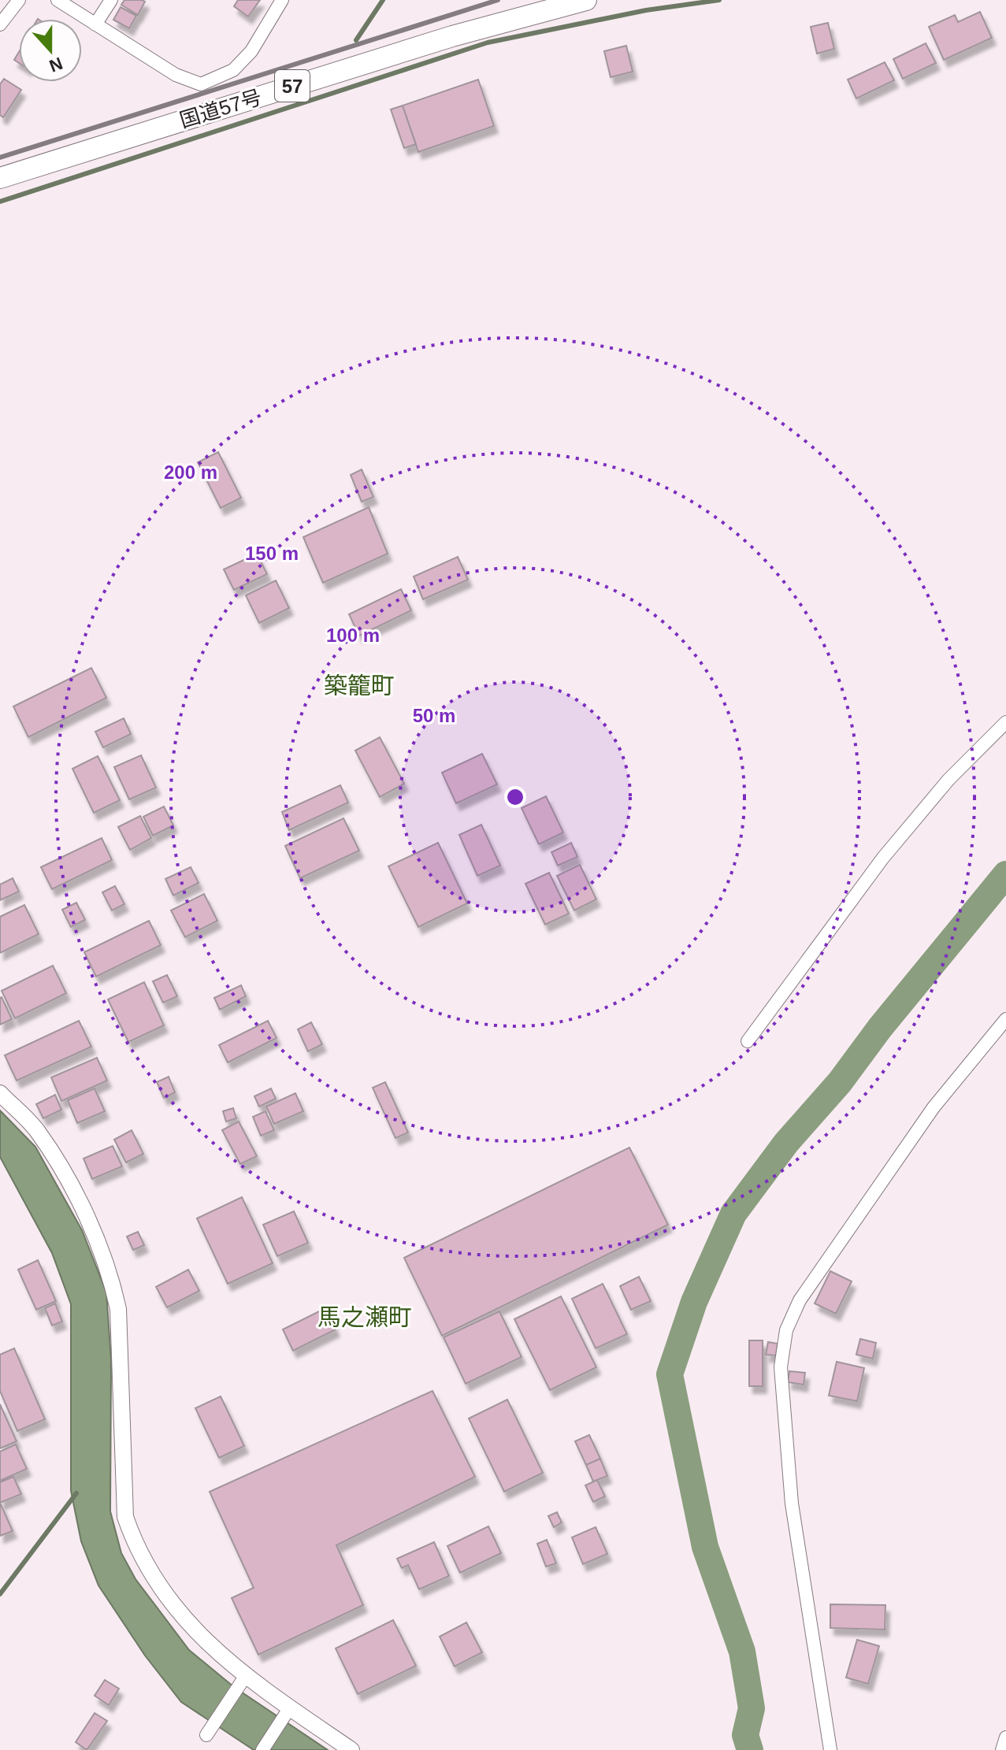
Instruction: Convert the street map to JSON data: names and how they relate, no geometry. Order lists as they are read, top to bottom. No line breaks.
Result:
{"streets":{"highway":["57","国道57号"]},"districts":["築籠町","馬之瀬町"],"north":"bottom","rings":["200 m","150 m","100 m","50 m"]}
